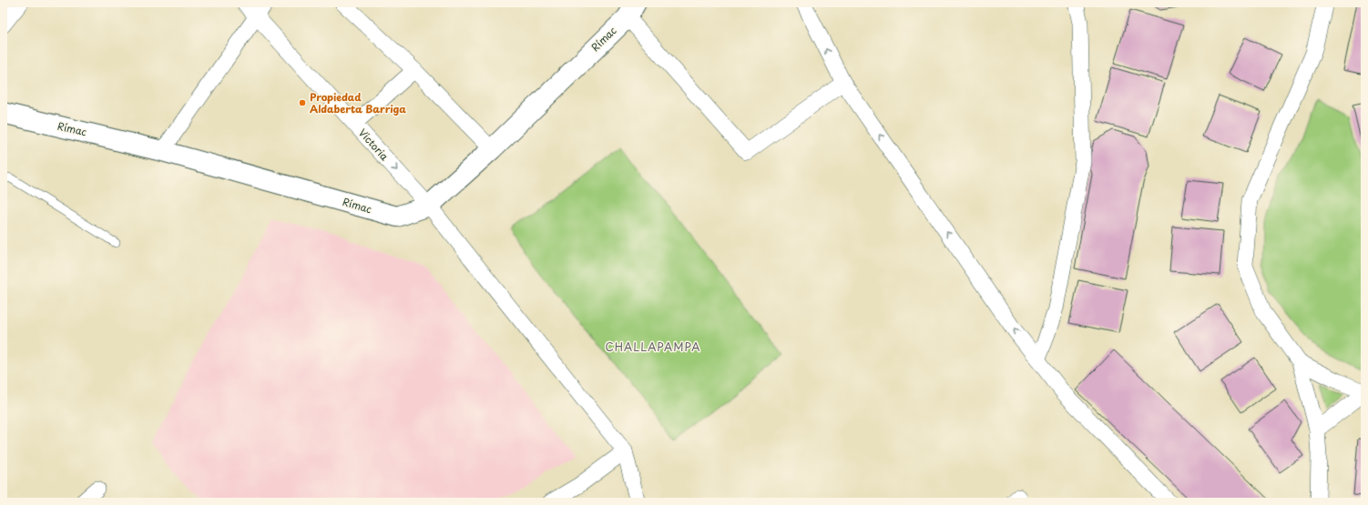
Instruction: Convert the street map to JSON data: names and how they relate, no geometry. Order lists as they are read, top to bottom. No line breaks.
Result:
{"streets":{"street":["Rímac","Victoria"]},"crossings":[["Rímac","Victoria"]],"districts":["CHALLAPAMPA"],"places":["Propiedad Aldaberta Barriga"]}
